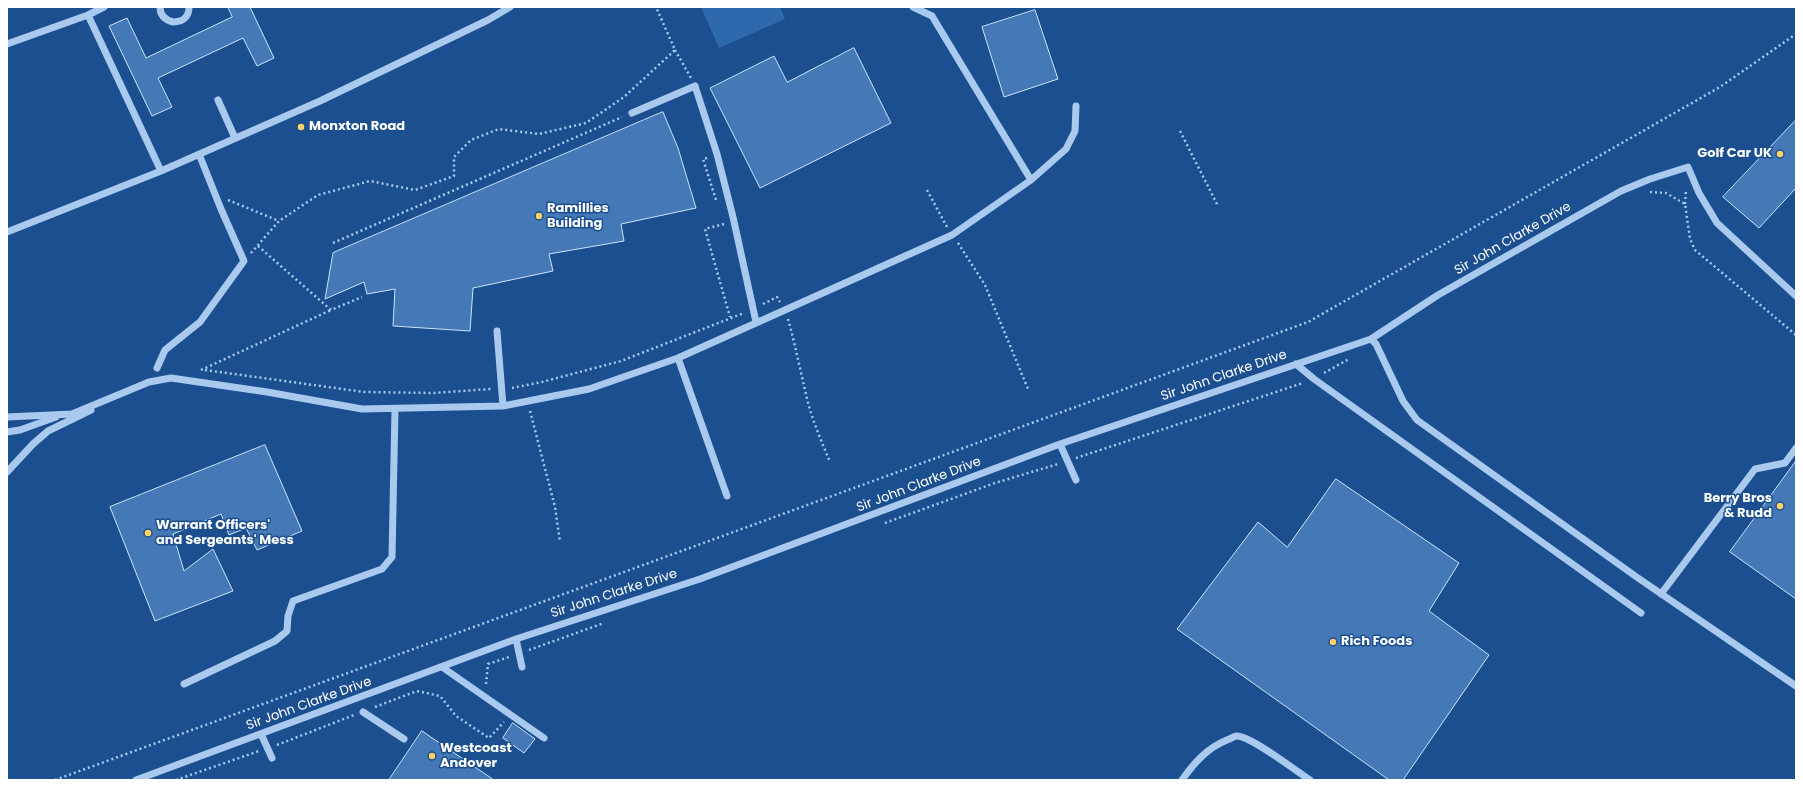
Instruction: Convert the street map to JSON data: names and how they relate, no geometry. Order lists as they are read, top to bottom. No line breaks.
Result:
{"streets":{"street":["Sir John Clarke Drive"]},"places":["Monxton Road","Golf Car UK","Ramillies Building","Berry Bros & Rudd","Warrant Officers' and Sergeants' Mess","Rich Foods","Westcoast Andover"]}
